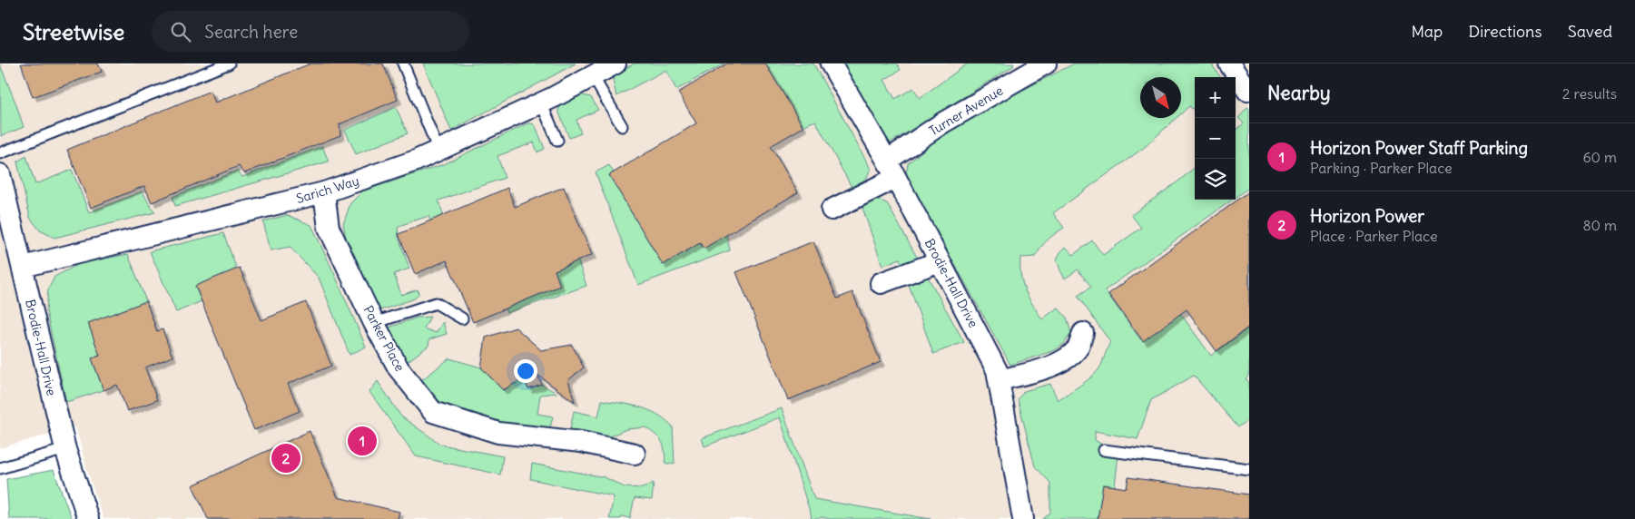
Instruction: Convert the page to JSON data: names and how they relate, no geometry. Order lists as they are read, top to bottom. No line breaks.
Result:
{"streets":{"street":["Turner Avenue","Sarich Way","Brodie-Hall Drive","Parker Place"]},"crossings":[["Turner Avenue","Brodie-Hall Drive"],["Sarich Way","Brodie-Hall Drive"],["Sarich Way","Parker Place"]],"north":"bottom right","page":{"header":"Streetwise","search":"Search here","nav":["Map","Directions","Saved"],"heading":["Nearby","2 results"],"map_buttons":["+","−"],"list":[{"mark":"1","name":"Horizon Power Staff Parking","note":"Parking · Parker Place","value":"60 m"},{"mark":"2","name":"Horizon Power","note":"Place · Parker Place","value":"80 m"}],"pins":["1","2"]}}
